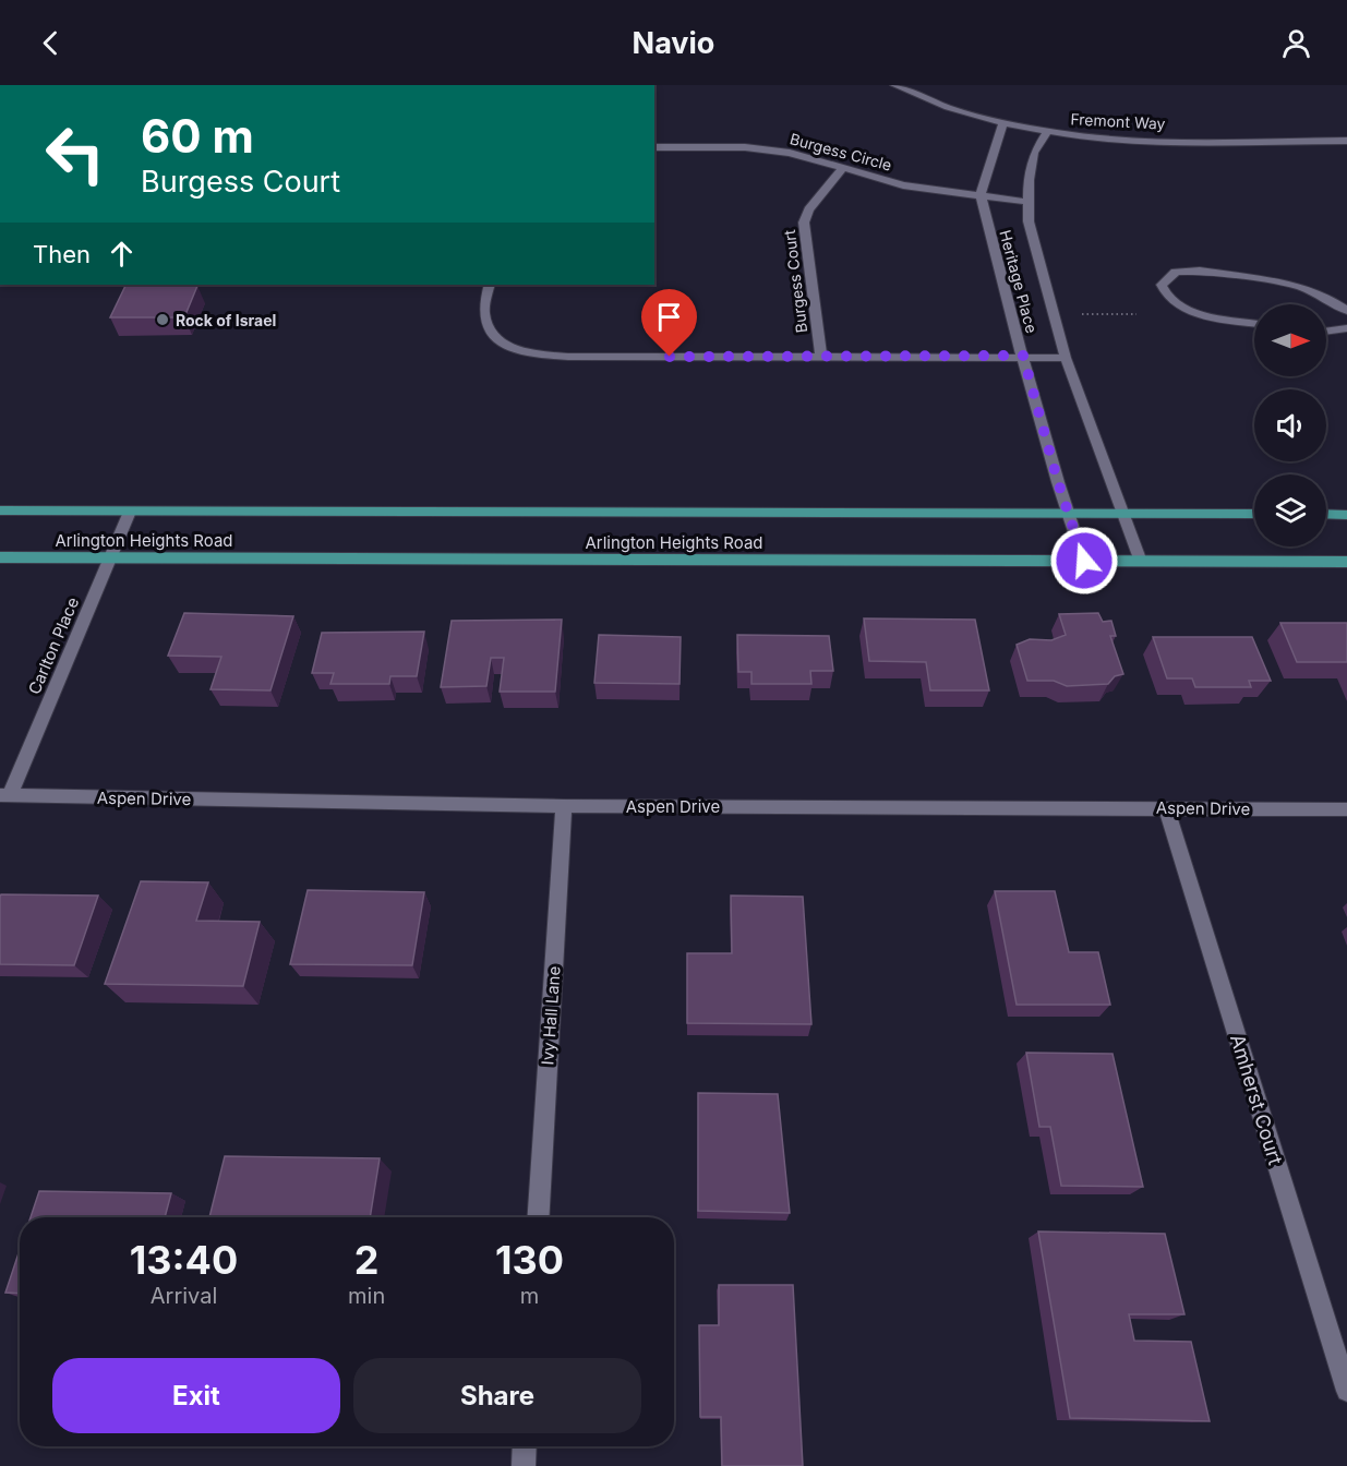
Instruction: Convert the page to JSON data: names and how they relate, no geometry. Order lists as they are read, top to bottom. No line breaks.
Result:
{"streets":{"main road":["Arlington Heights Road"],"street":["Fremont Way","Burgess Circle","Burgess Court","Heritage Place","Carlton Place","Aspen Drive","Ivy Hall Lane","Amherst Court"]},"crossings":[["Fremont Way","Heritage Place"],["Burgess Circle","Burgess Court"],["Burgess Circle","Heritage Place"],["Heritage Place","Arlington Heights Road"],["Arlington Heights Road","Carlton Place"],["Carlton Place","Aspen Drive"],["Aspen Drive","Ivy Hall Lane"],["Aspen Drive","Amherst Court"]],"places":["Rock of Israel"],"north":"right","page":{"header":"Navio","turn":["60 m","Burgess Court"],"then":"Then","eta":["13:40","Arrival","2","min","130","m"],"buttons":["Exit","Share"]}}
